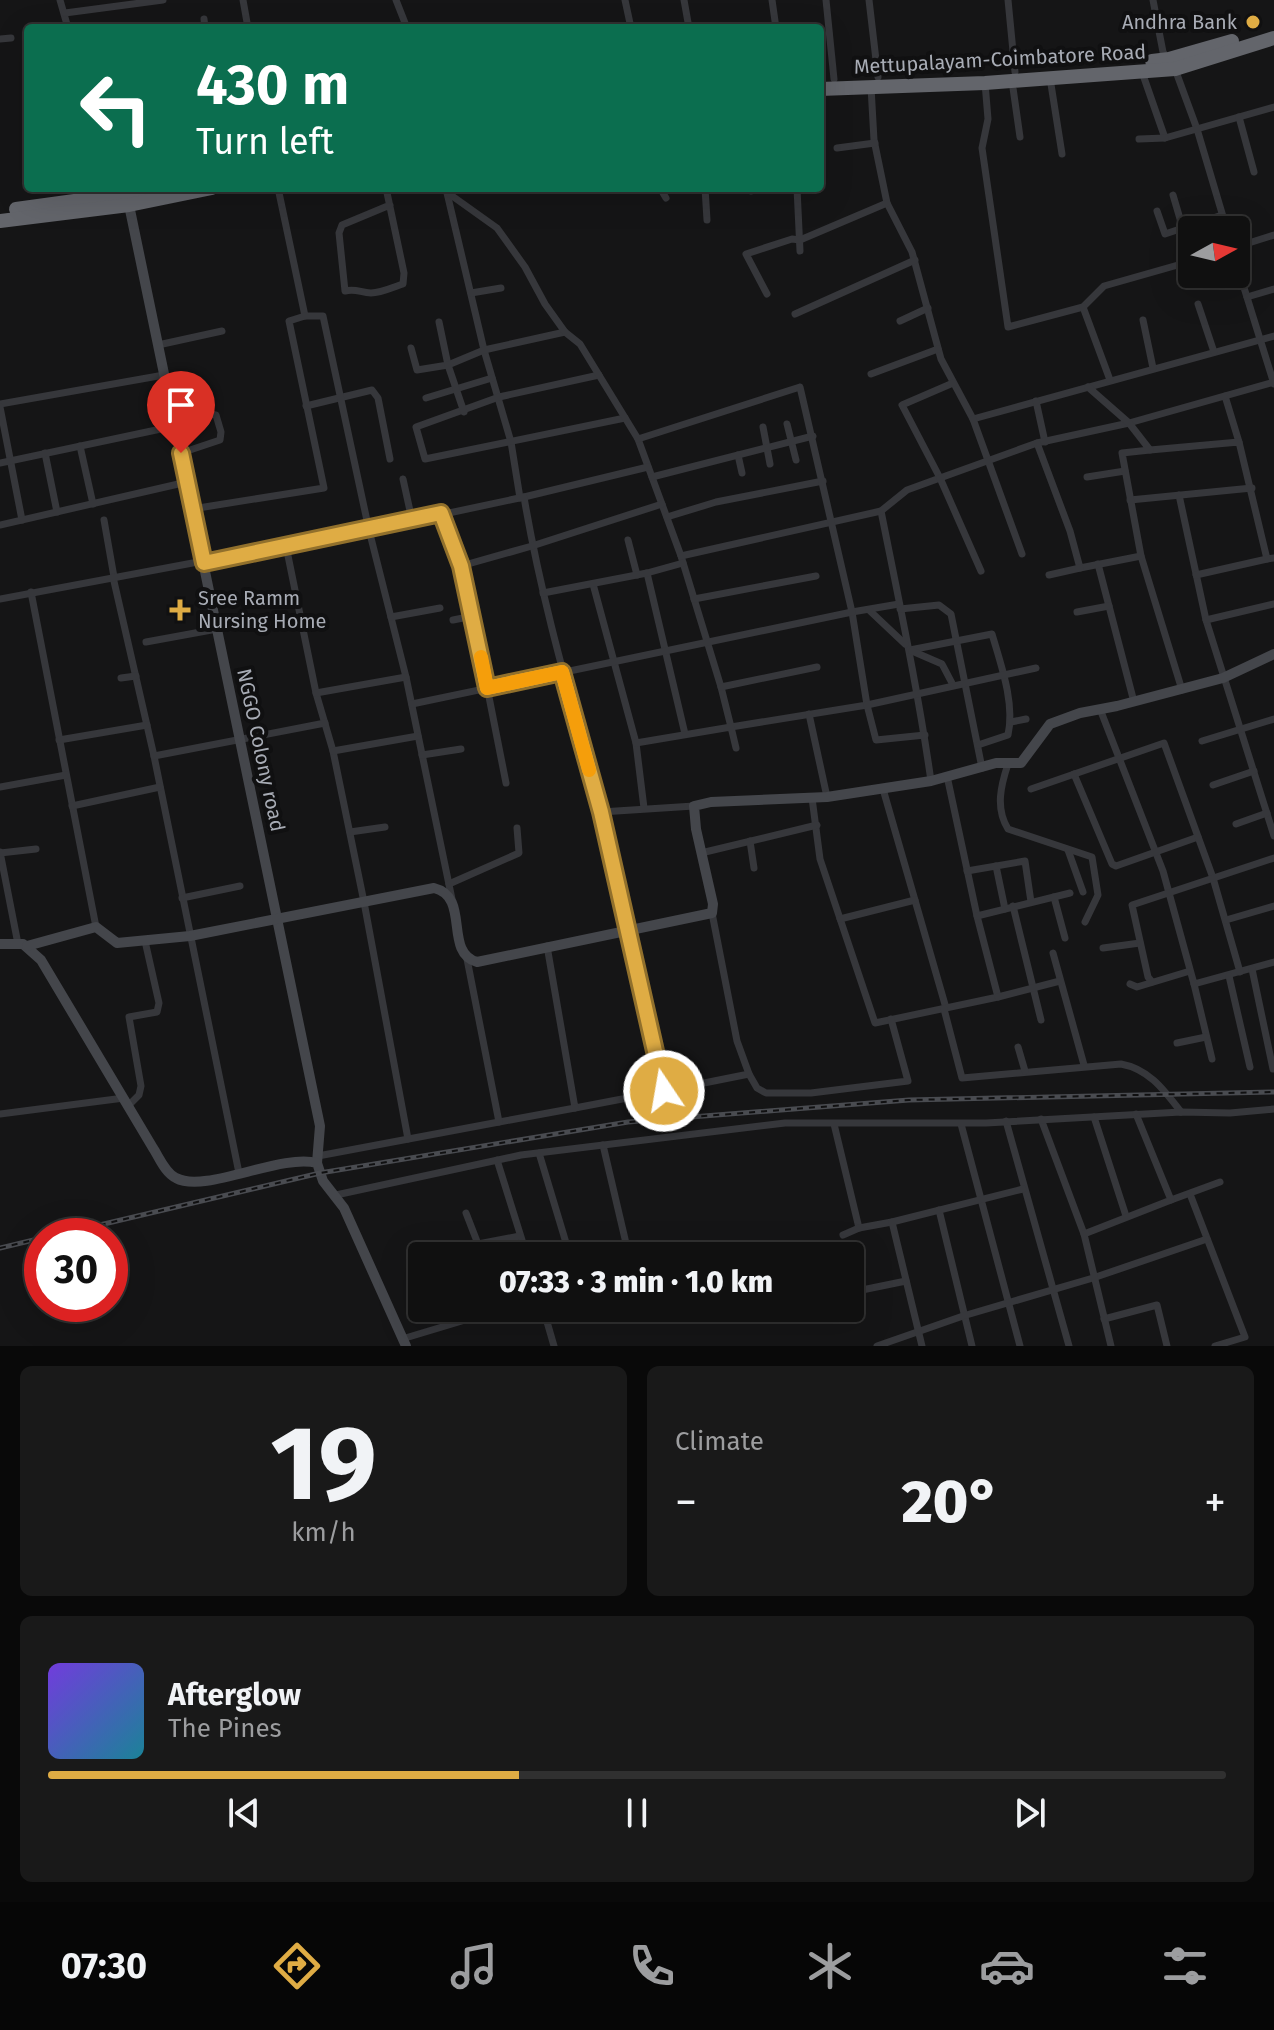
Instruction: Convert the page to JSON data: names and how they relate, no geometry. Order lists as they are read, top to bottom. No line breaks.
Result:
{"streets":{"highway":["Mettupalayam-Coimbatore Road"],"street":["NGGO Colony road"]},"places":{"other":["Andhra Bank"],"health":["Sree Ramm Nursing Home"]},"north":"right","page":{"turn":["430 m","Turn left"],"limit":"30","trip":"07:33 · 3 min · 1.0 km","tile":[["19","km/h"],"Climate"],"heat":["−","20°","+"],"song":["Afterglow","The Pines"],"tabs":"07:30"}}
